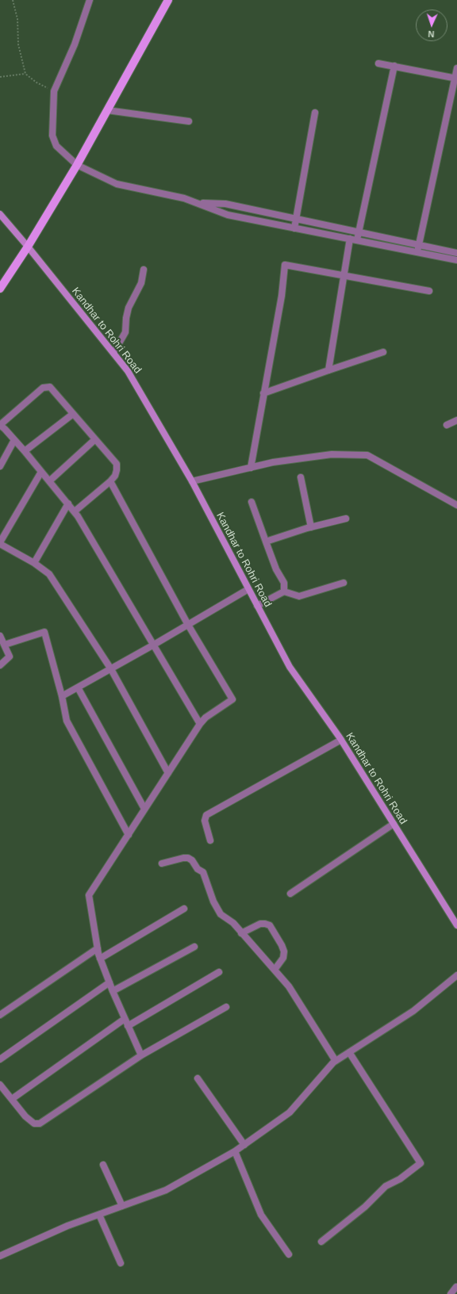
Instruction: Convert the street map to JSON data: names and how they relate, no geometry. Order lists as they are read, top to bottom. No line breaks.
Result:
{"streets":{"street":["Kandhar to Rohri Road"]},"north":"bottom"}
